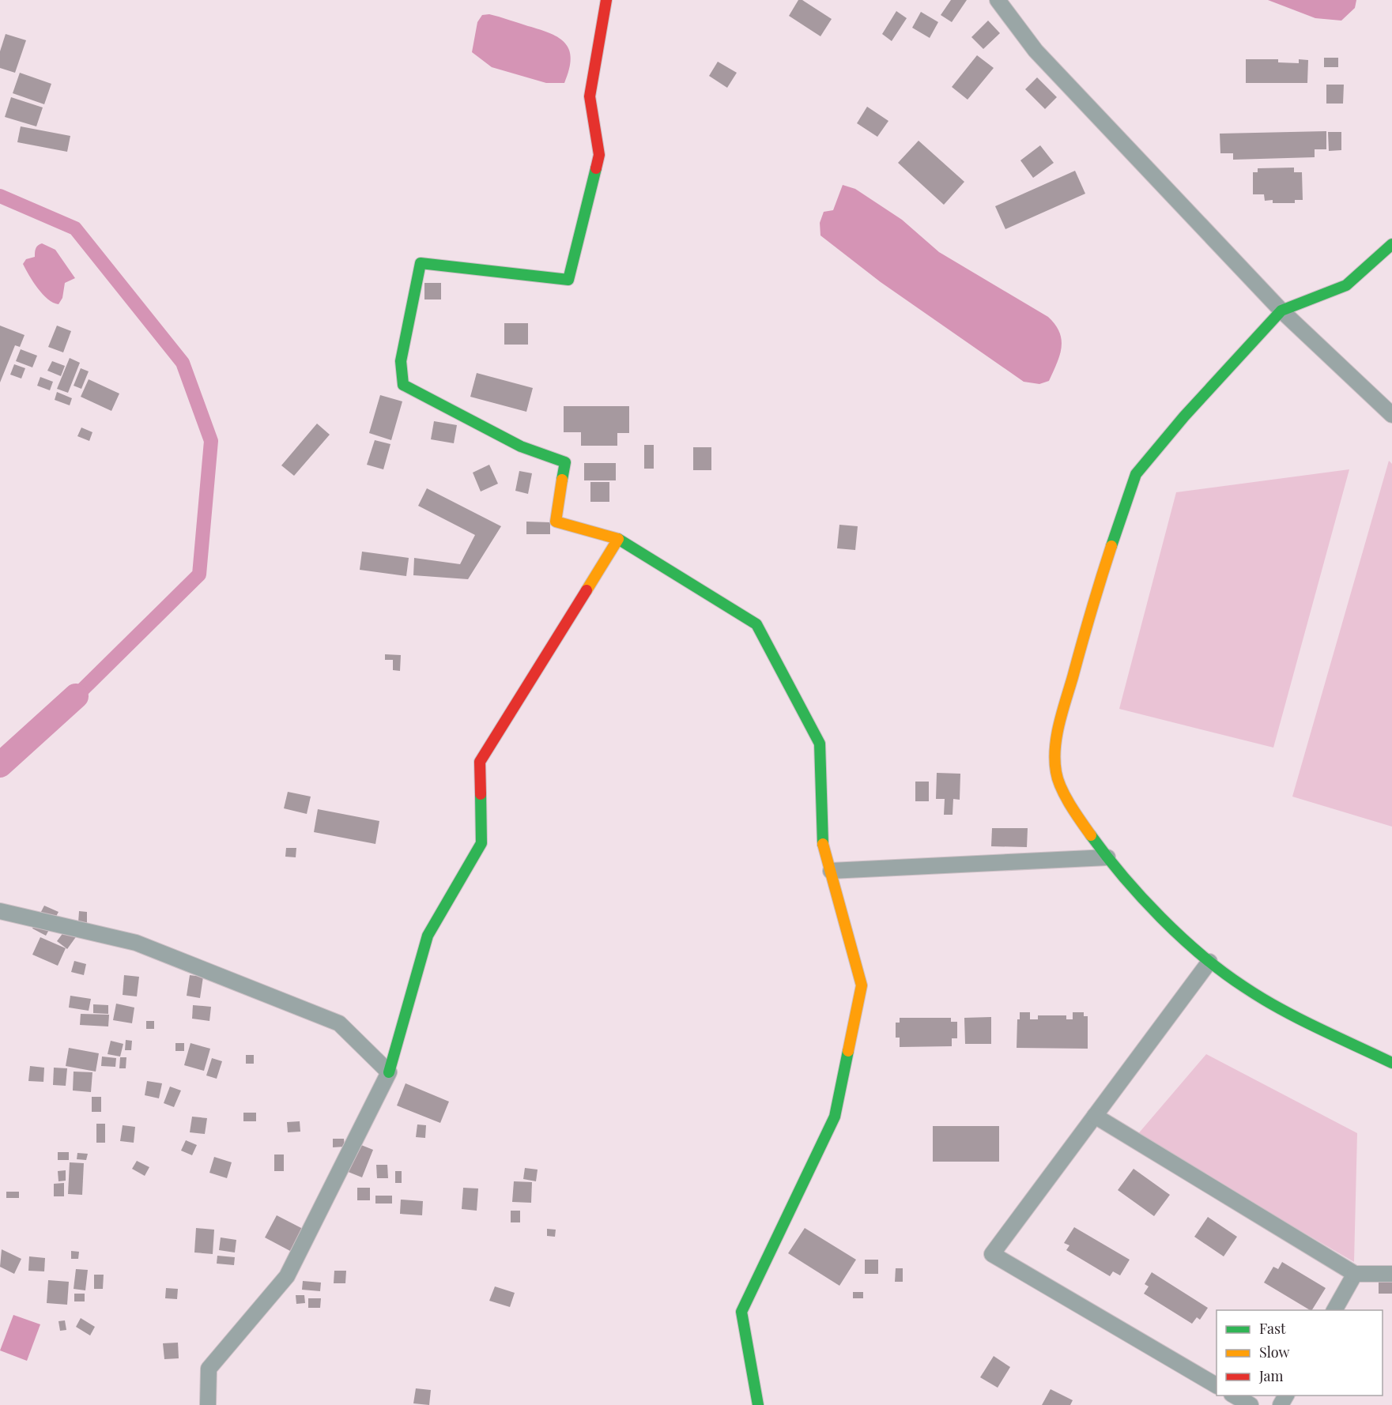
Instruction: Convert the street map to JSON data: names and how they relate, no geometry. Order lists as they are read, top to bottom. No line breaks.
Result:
{"legend":["Fast","Slow","Jam"]}
